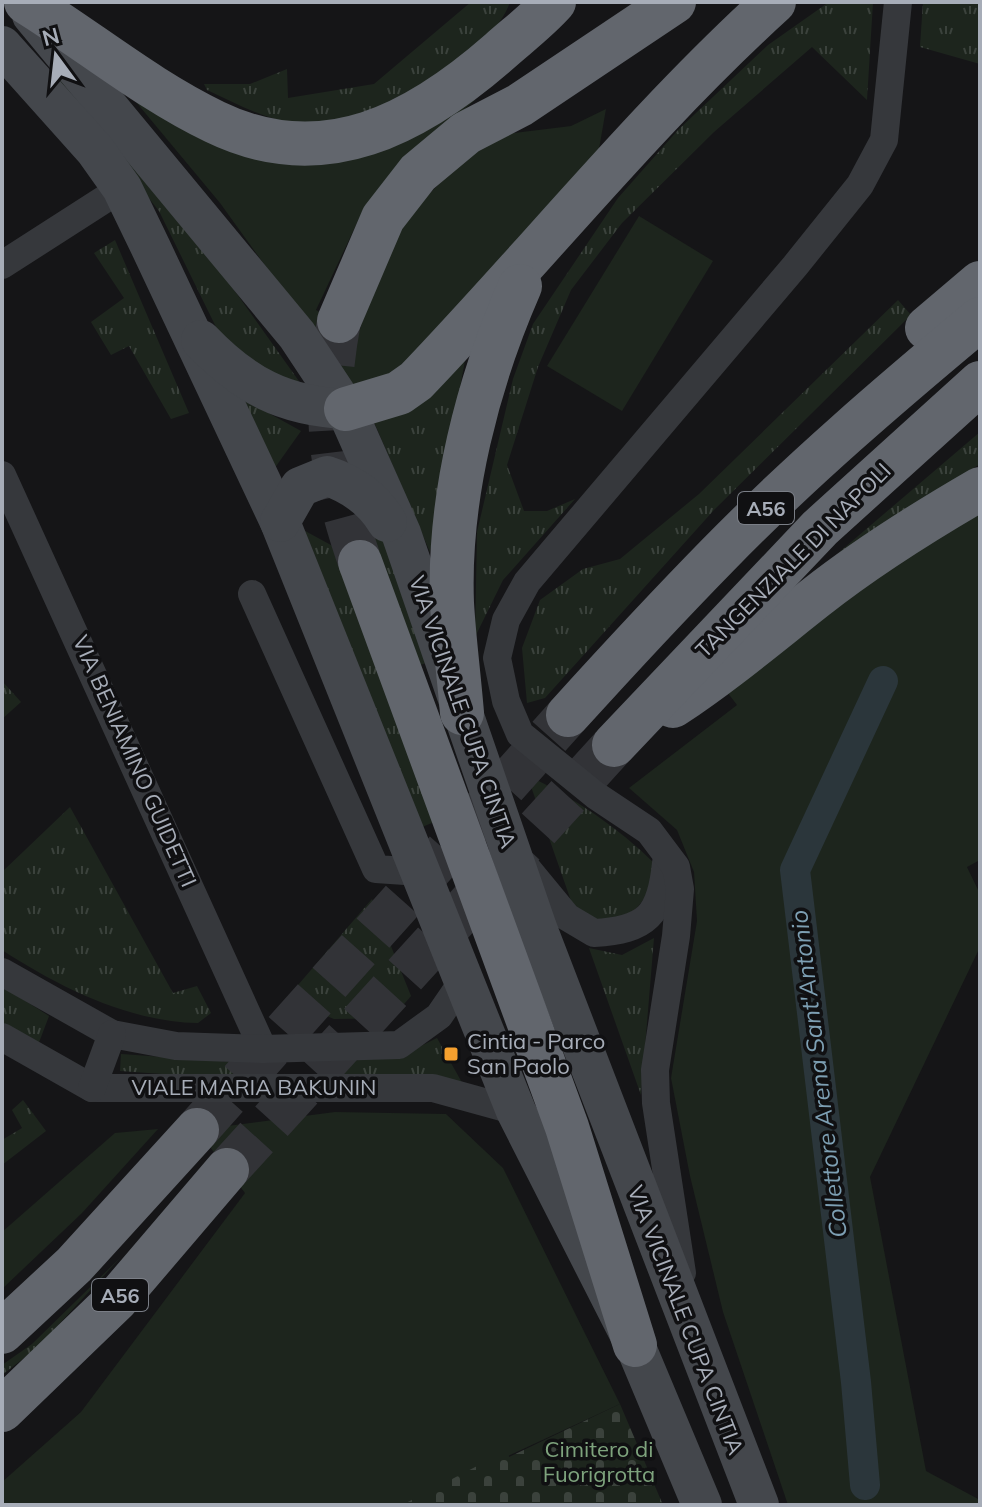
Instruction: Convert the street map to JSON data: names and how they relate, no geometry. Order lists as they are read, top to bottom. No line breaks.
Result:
{"streets":{"highway":["A56","TANGENZIALE DI NAPOLI"],"main road":["VIA VICINALE CUPA CINTIA"],"street":["VIA BENIAMINO GUIDETTI","VIALE MARIA BAKUNIN"]},"crossings":[["VIA BENIAMINO GUIDETTI","VIALE MARIA BAKUNIN"]],"water":["Collettore Arena Sant'Antonio"],"parks":["Cimitero di Fuorigrotta"],"places":{"transit":["Cintia - Parco San Paolo"]},"north":"top"}
